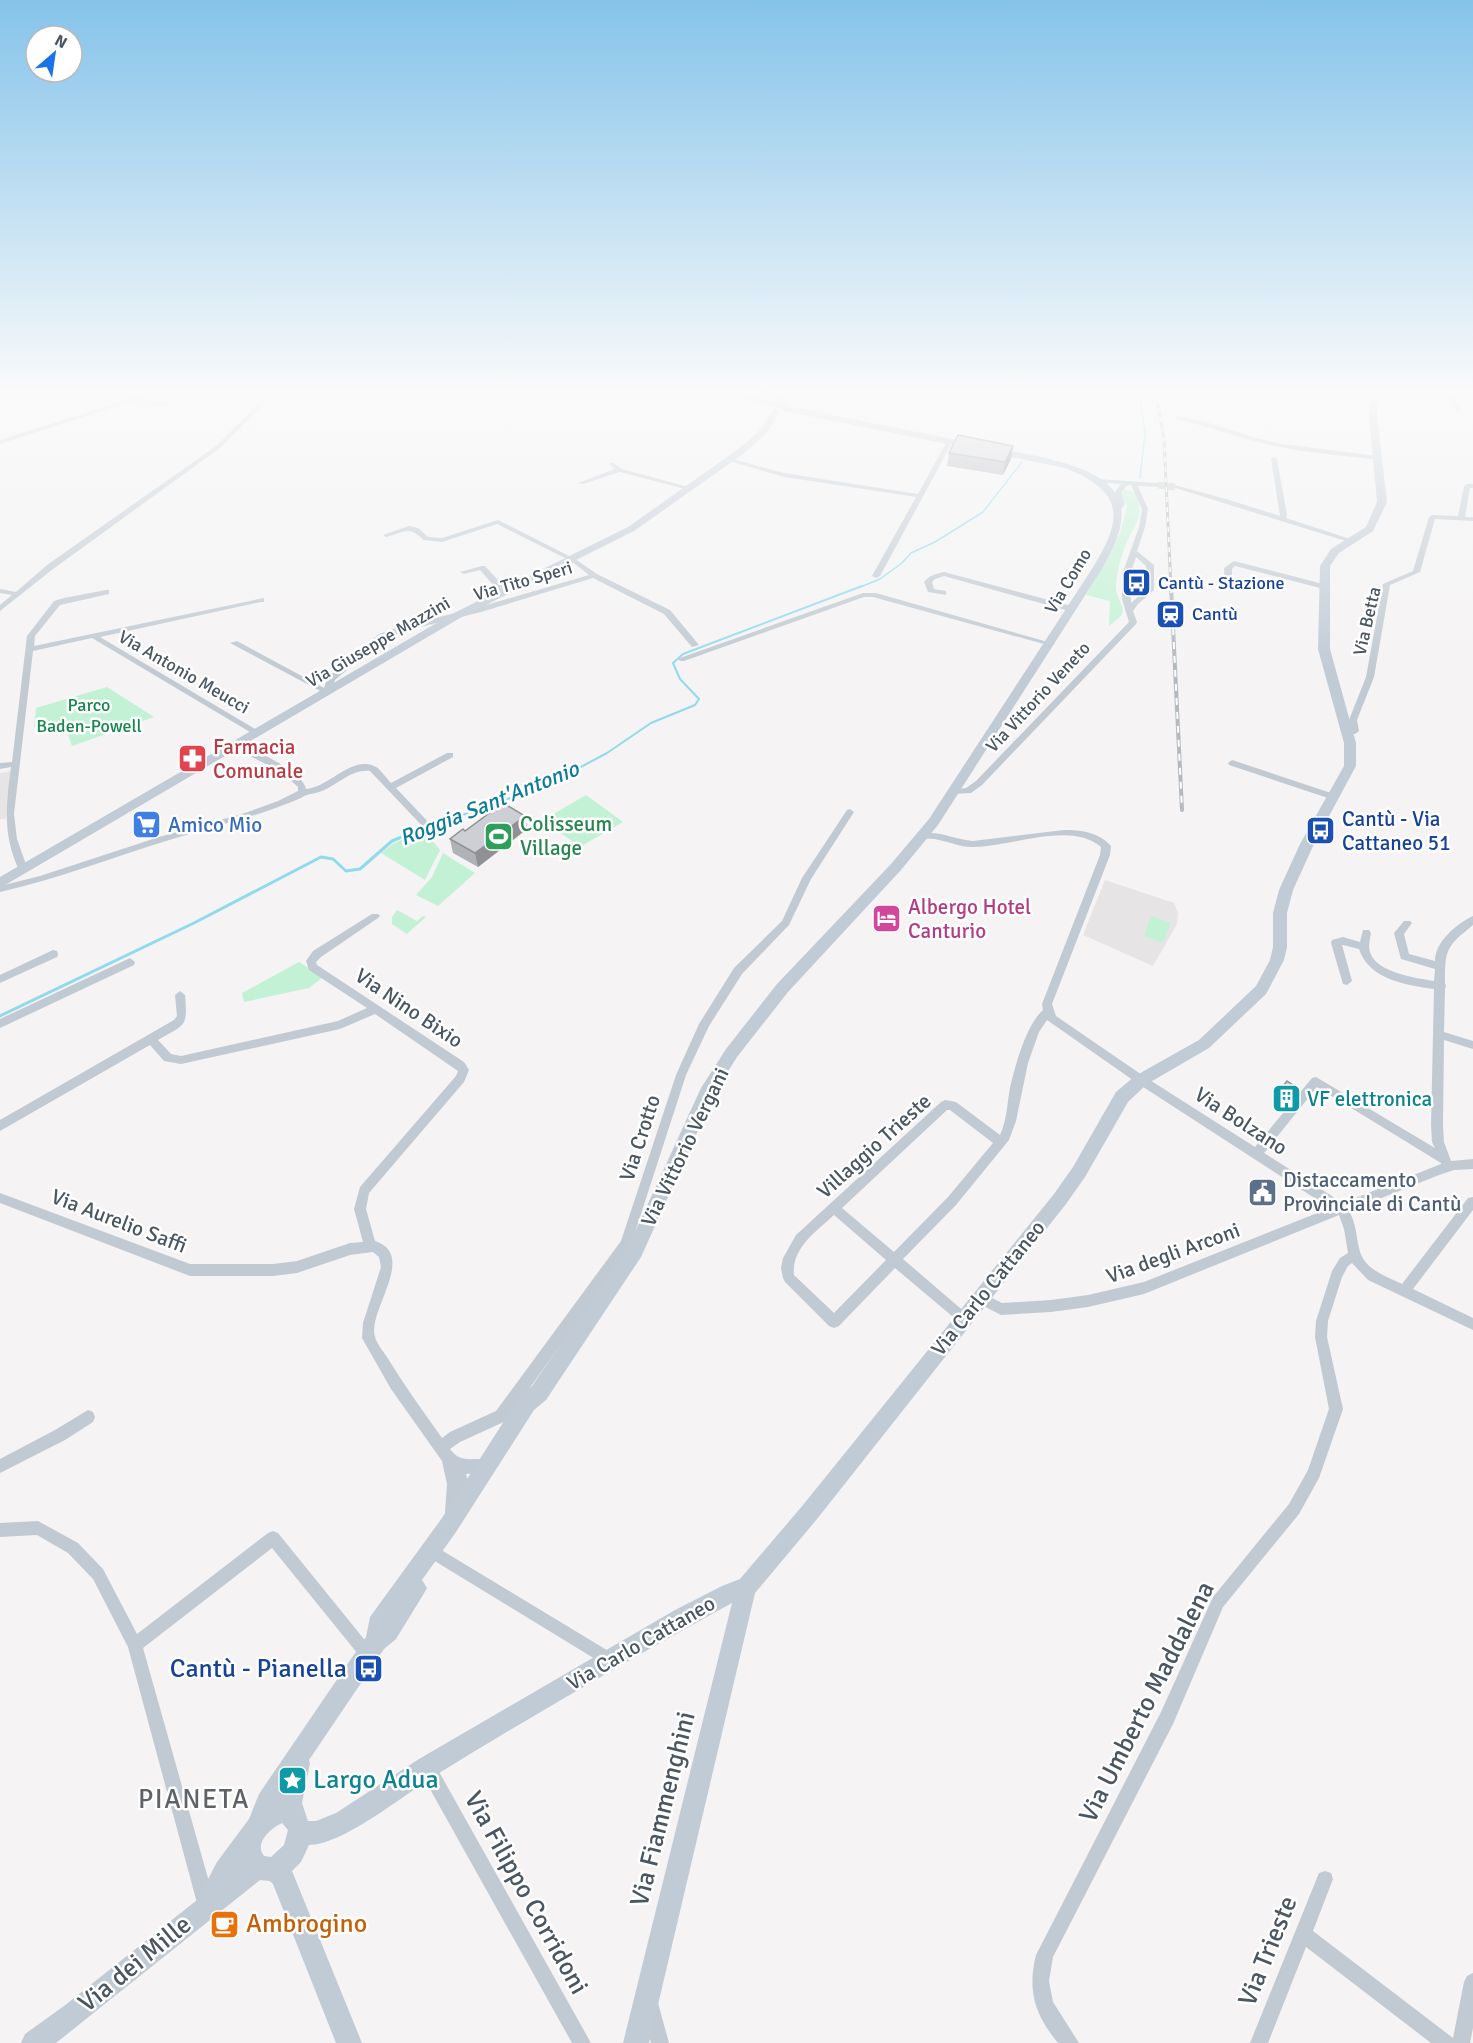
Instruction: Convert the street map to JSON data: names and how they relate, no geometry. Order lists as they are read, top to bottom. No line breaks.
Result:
{"streets":{"street":["Via Tito Speri","Via Como","Via Betta","Via Giuseppe Mazzini","Via Antonio Meucci","Via Vittorio Veneto","Via Nino Bixio","Via Bolzano","Via Crotto","Villaggio Trieste","Via Vittorio Vergani","Via Aurelio Saffi","Via degli Arconi","Via Carlo Cattaneo","Via Umberto Maddalena","Via Fiammenghini","Via Filippo Corridoni","Via Trieste","Via dei Mille"]},"crossings":[["Via Tito Speri","Via Giuseppe Mazzini"],["Via Como","Via Vittorio Veneto"],["Via Como","Via Vittorio Vergani"],["Via Betta","Via Carlo Cattaneo"],["Via Giuseppe Mazzini","Via Antonio Meucci"],["Via Nino Bixio","Via Aurelio Saffi"],["Via Bolzano","Via degli Arconi"],["Via Bolzano","Via Carlo Cattaneo"],["Via Vittorio Vergani","Via Carlo Cattaneo"],["Via Vittorio Vergani","Via dei Mille"],["Via degli Arconi","Via Carlo Cattaneo"],["Via Carlo Cattaneo","Via Fiammenghini"],["Via Carlo Cattaneo","Via Filippo Corridoni"],["Via Carlo Cattaneo","Via dei Mille"]],"districts":["PIANETA"],"water":["Roggia Sant'Antonio"],"parks":["Parco Baden-Powell"],"places":{"bus stop":["Cantù - Stazione","Cantù - Via Cattaneo 51","Cantù - Pianella"],"station":["Cantù"],"pharmacy":["Farmacia Comunale"],"supermarket":["Amico Mio"],"sports":["Colisseum Village"],"hotel":["Albergo Hotel Canturio"],"building":["VF elettronica"],"public building":["Distaccamento Provinciale di Cantù"],"place":["Largo Adua"],"cafe":["Ambrogino"]},"north":"top right"}
